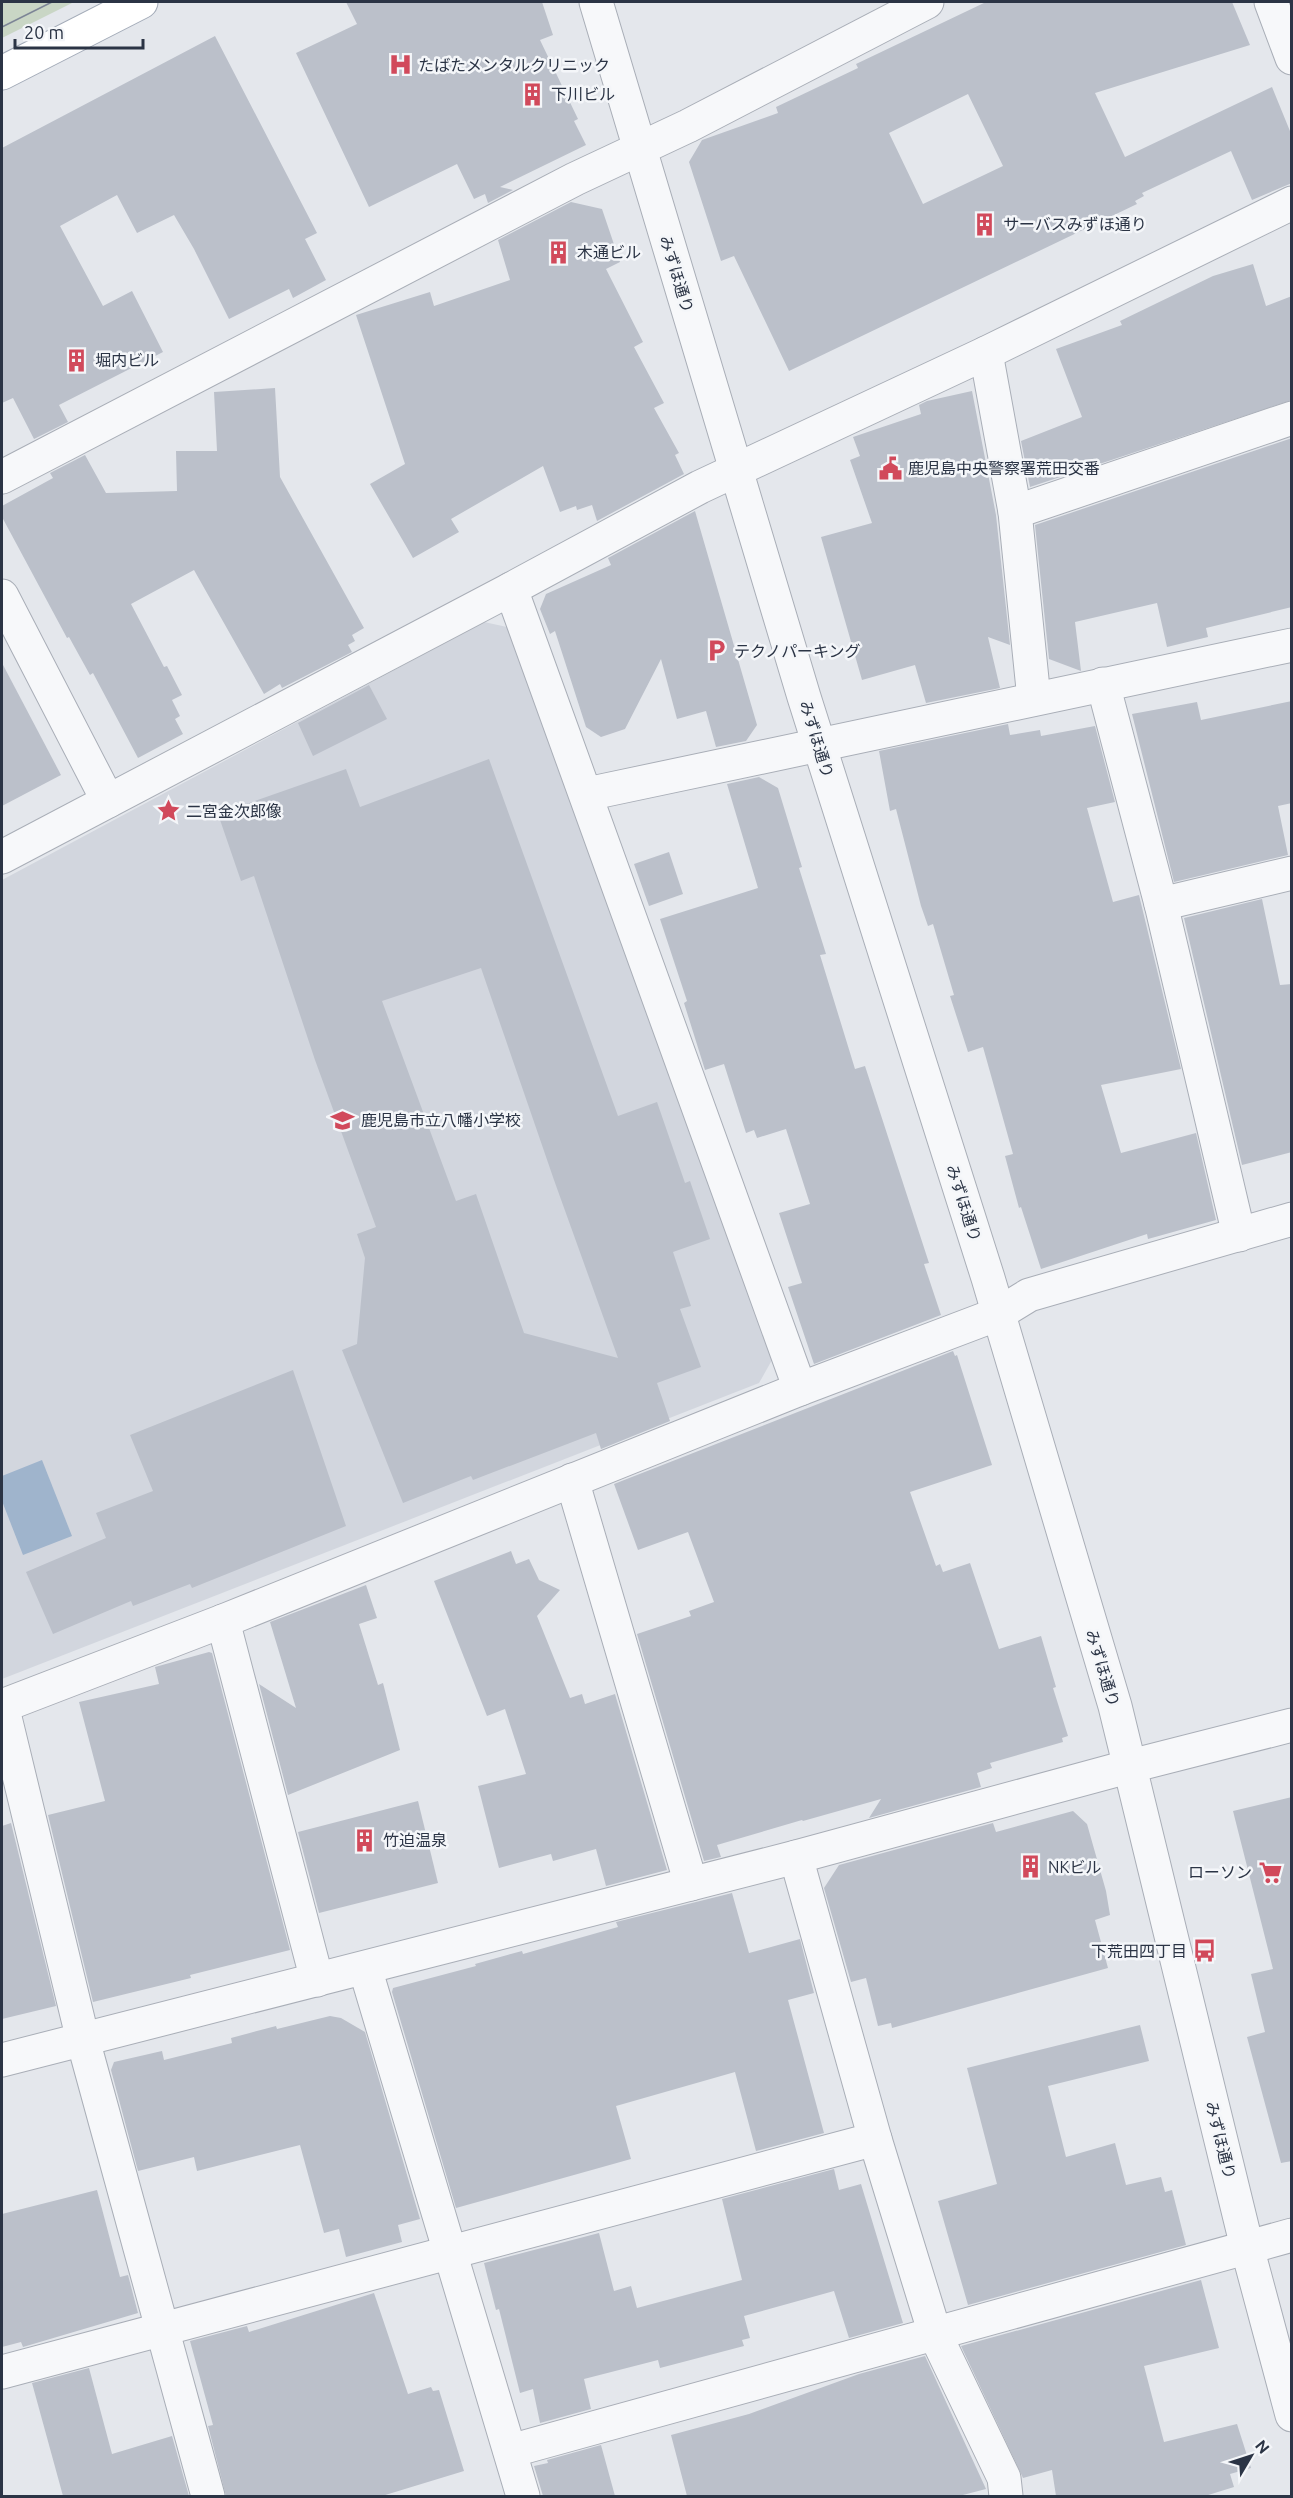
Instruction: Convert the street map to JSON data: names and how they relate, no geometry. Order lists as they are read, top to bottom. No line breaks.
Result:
{"streets":{"street":["みずほ通り"]},"places":{"hospital":["たばたメンタルクリニック"],"building":["下川ビル","サーバスみずほ通り","木通ビル","堀内ビル","竹迫温泉","NKビル"],"public building":["鹿児島中央警察署荒田交番"],"parking":["テクノパーキング"],"place":["二宮金次郎像"],"school or university":["鹿児島市立八幡小学校"],"supermarket":["ローソン"],"bus stop":["下荒田四丁目"]},"scale_bar":"20 m","north":"top right"}
